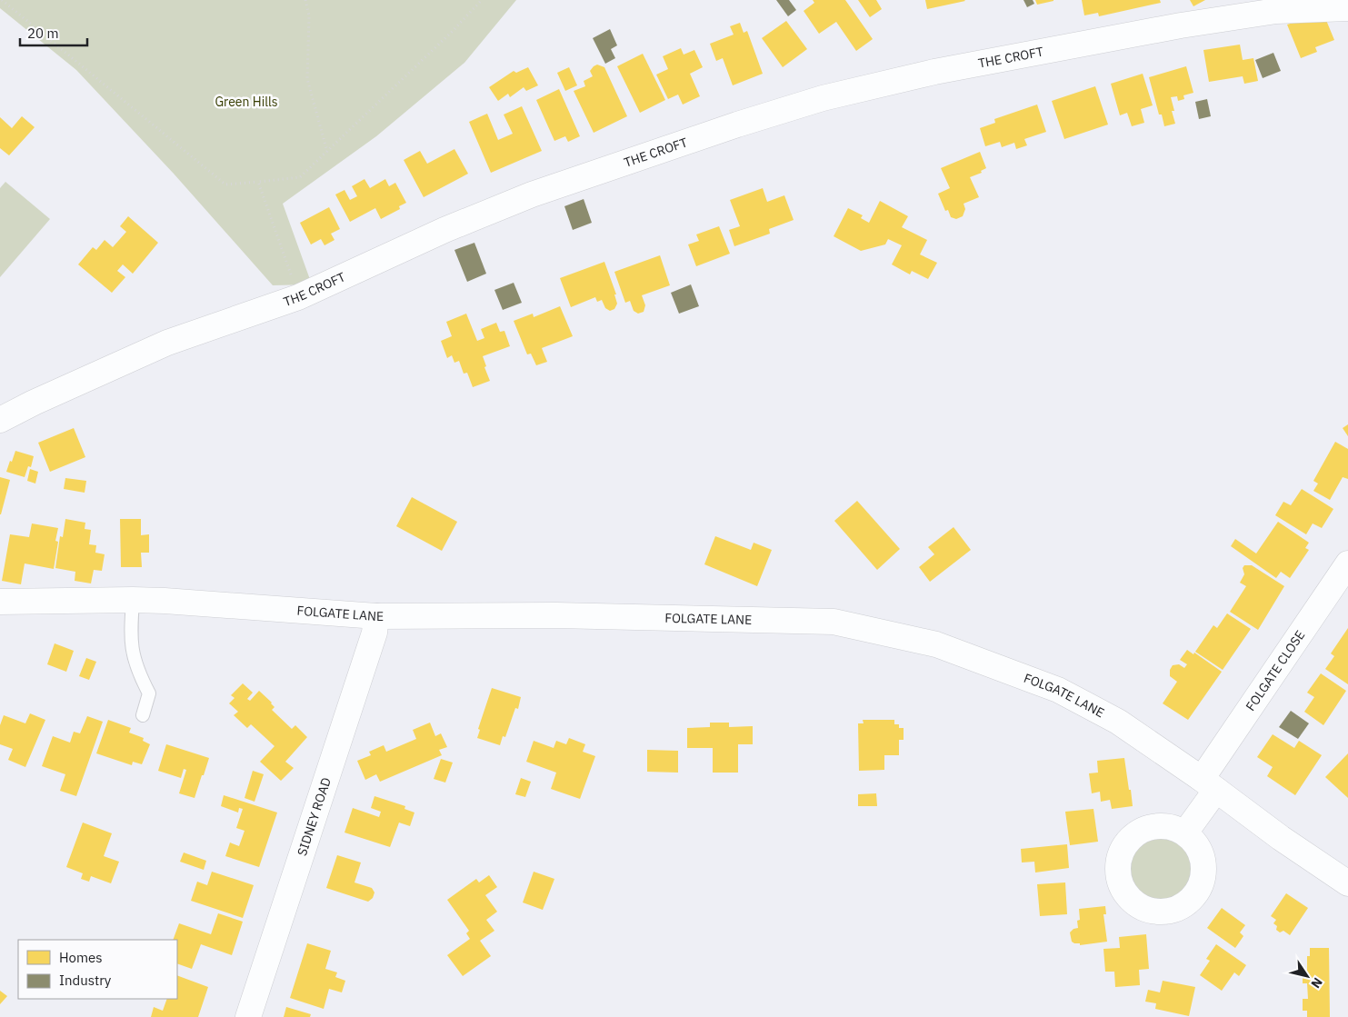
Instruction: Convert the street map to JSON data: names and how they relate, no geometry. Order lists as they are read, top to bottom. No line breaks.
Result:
{"streets":{"street":["THE CROFT","FOLGATE LANE","FOLGATE CLOSE","SIDNEY ROAD"]},"crossings":[["FOLGATE LANE","FOLGATE CLOSE"],["FOLGATE LANE","SIDNEY ROAD"]],"parks":["Green Hills"],"legend":["Homes","Industry"],"scale_bar":"20 m","north":"bottom right"}
